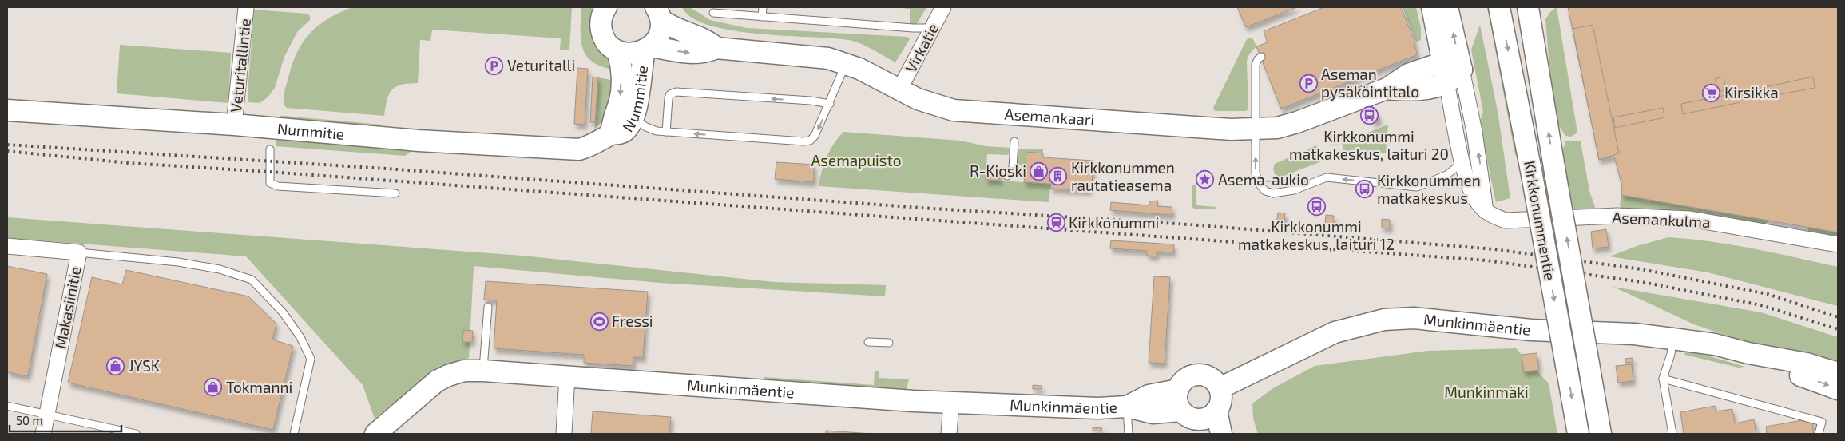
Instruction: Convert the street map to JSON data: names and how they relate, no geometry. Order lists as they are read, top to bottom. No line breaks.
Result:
{"streets":{"street":["Virkatie","Veturitallintie","Nummitie","Asemankaari","Asemankulma","Kirkkonummentie","Makasiinitie","Munkinmäentie"]},"crossings":[["Virkatie","Asemankaari"],["Veturitallintie","Nummitie"],["Nummitie","Asemankaari"],["Asemankaari","Asemankulma"]],"parks":["Asemapuisto","Munkinmäki"],"places":{"parking":["Veturitalli","Aseman pysäköintitalo"],"supermarket":["Kirsikka"],"bus stop":["Kirkkonummi matkakeskus, laituri 20","Kirkkonummen matkakeskus","Kirkkonummi matkakeskus, laituri 12"],"shop":["R-Kioski","JYSK","Tokmanni"],"building":["Kirkkonummen rautatieasema"],"place":["Asema-aukio"],"station":["Kirkkonummi"],"sports":["Fressi"]},"scale_bar":"50 m"}
